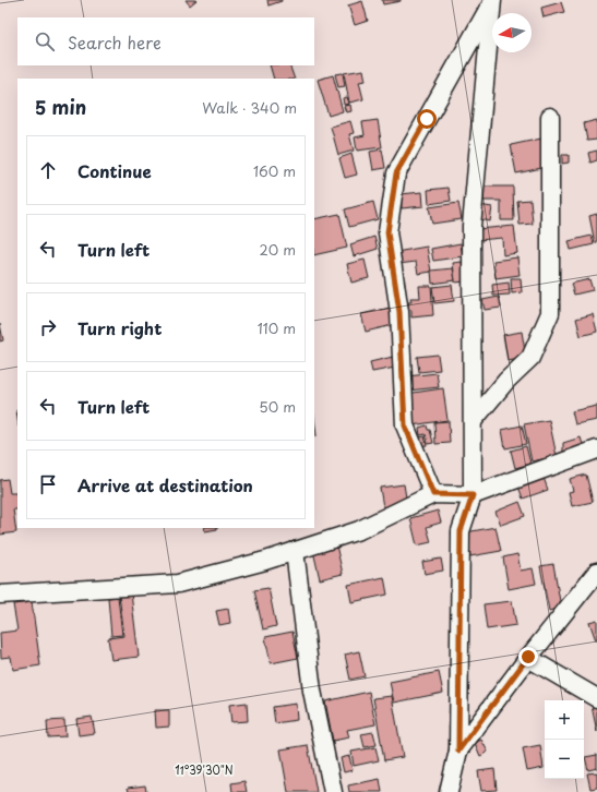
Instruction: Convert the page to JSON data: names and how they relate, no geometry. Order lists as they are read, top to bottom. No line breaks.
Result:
{"north":"left","page":{"search":"Search here","heading":["5 min","Walk · 340 m"],"list":[["Continue","160 m"],["Turn left","20 m"],["Turn right","110 m"],["Turn left","50 m"],"Arrive at destination"],"map_buttons":["+","−"]},"coordinates":["11°39'30\"N"]}
